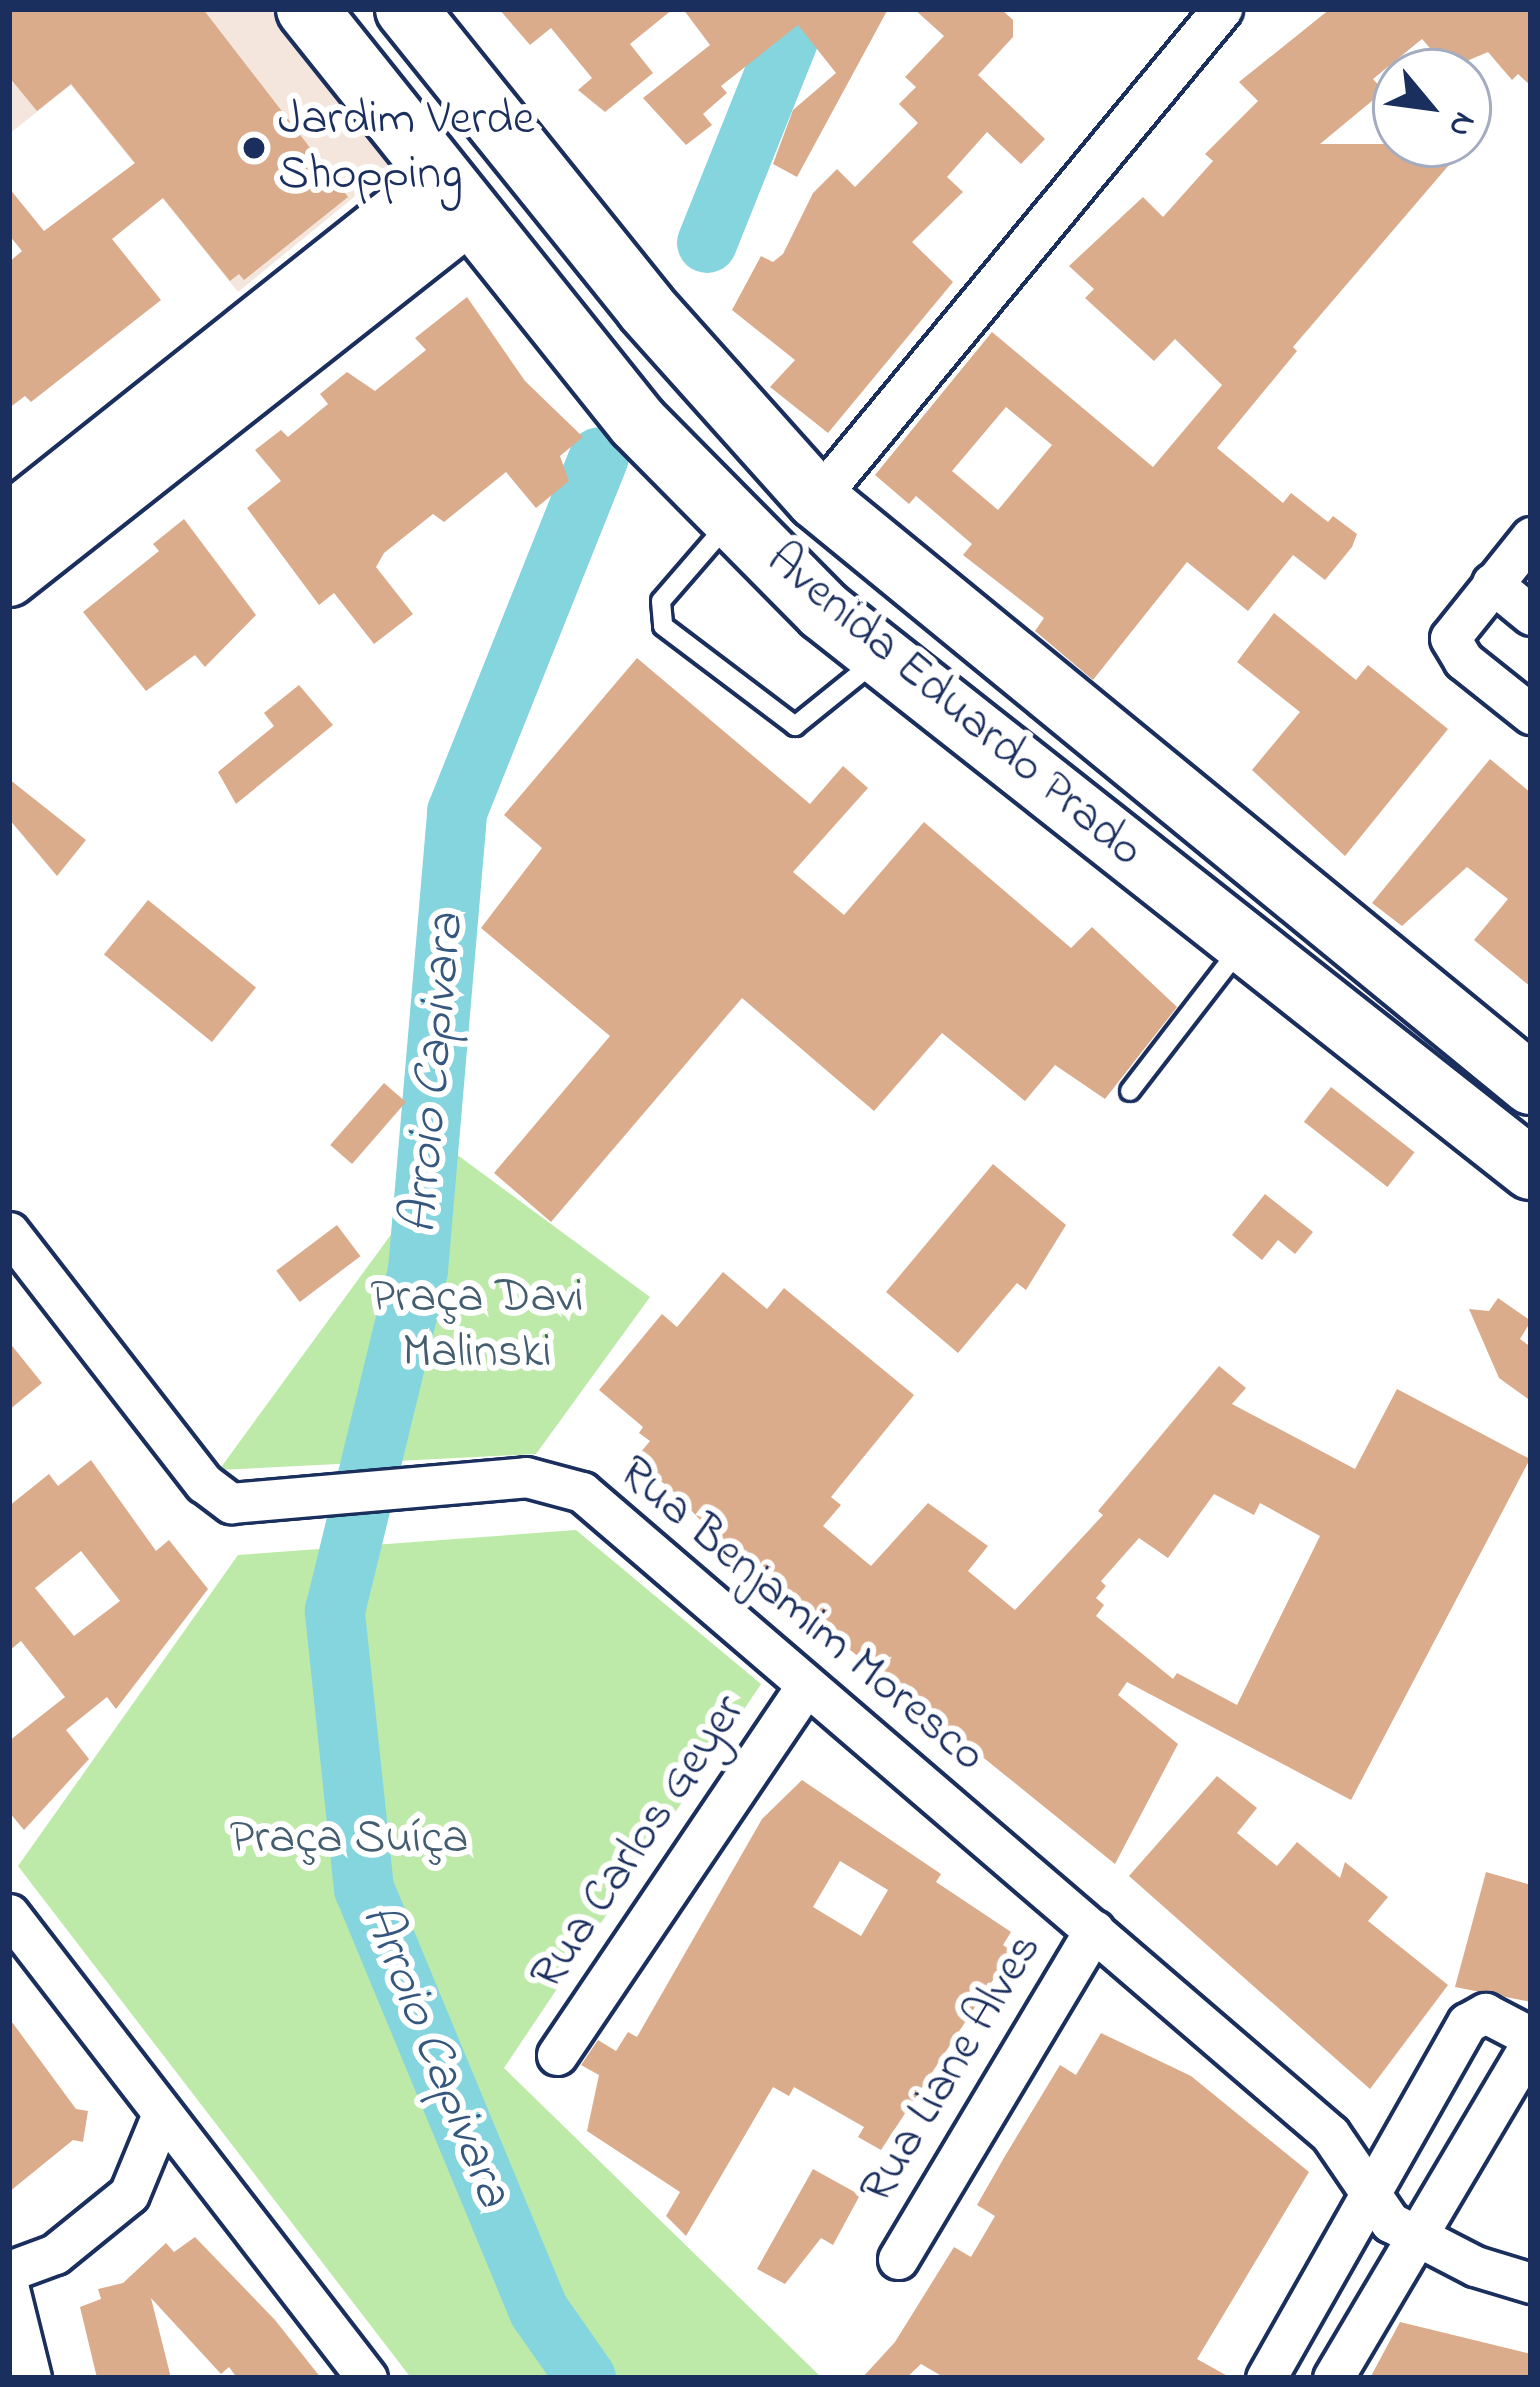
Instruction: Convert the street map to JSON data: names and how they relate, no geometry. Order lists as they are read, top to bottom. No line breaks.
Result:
{"streets":{"main road":["Avenida Eduardo Prado"],"street":["Rua Benjamim Moresco","Rua Carlos Geyer","Rua Liane Alves"]},"crossings":[["Rua Benjamim Moresco","Rua Carlos Geyer"],["Rua Benjamim Moresco","Rua Liane Alves"]],"water":["Arroio Capivara"],"parks":["Praça Davi Malinski","Praça Suíça"],"places":["Jardim Verde Shopping"],"north":"bottom right"}
